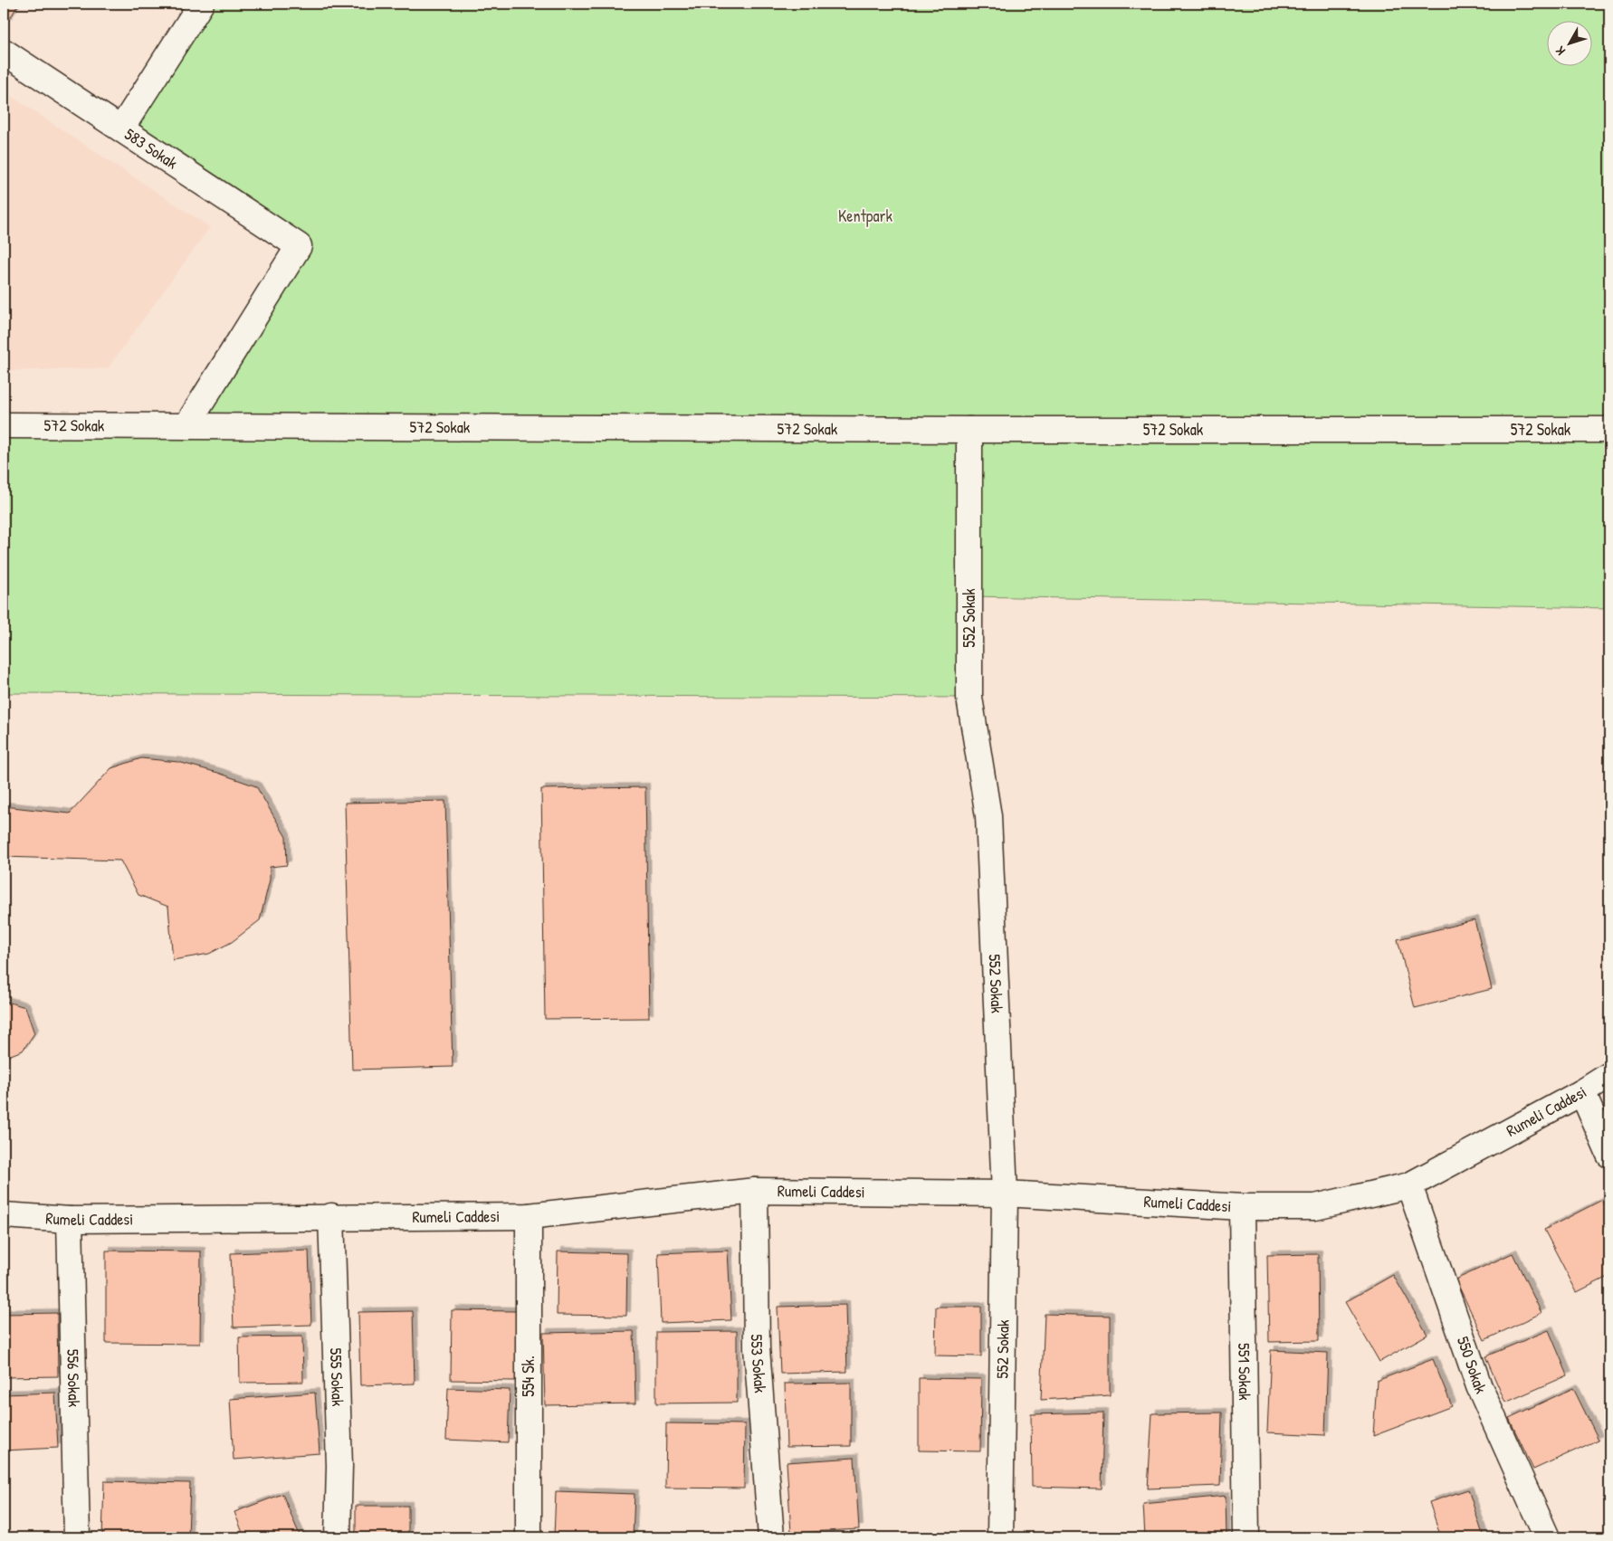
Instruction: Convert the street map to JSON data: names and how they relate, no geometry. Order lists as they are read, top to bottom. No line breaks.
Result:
{"streets":{"street":["583 Sokak","572 Sokak","552 Sokak","Rumeli Caddesi","553 Sokak","550 Sokak","551 Sokak","554 Sk.","555 Sokak","556 Sokak"]},"crossings":[["583 Sokak","572 Sokak"],["572 Sokak","552 Sokak"],["552 Sokak","Rumeli Caddesi"],["Rumeli Caddesi","553 Sokak"],["Rumeli Caddesi","550 Sokak"],["Rumeli Caddesi","551 Sokak"],["Rumeli Caddesi","554 Sk."],["Rumeli Caddesi","555 Sokak"],["Rumeli Caddesi","556 Sokak"]],"parks":["Kentpark"],"north":"bottom left"}
